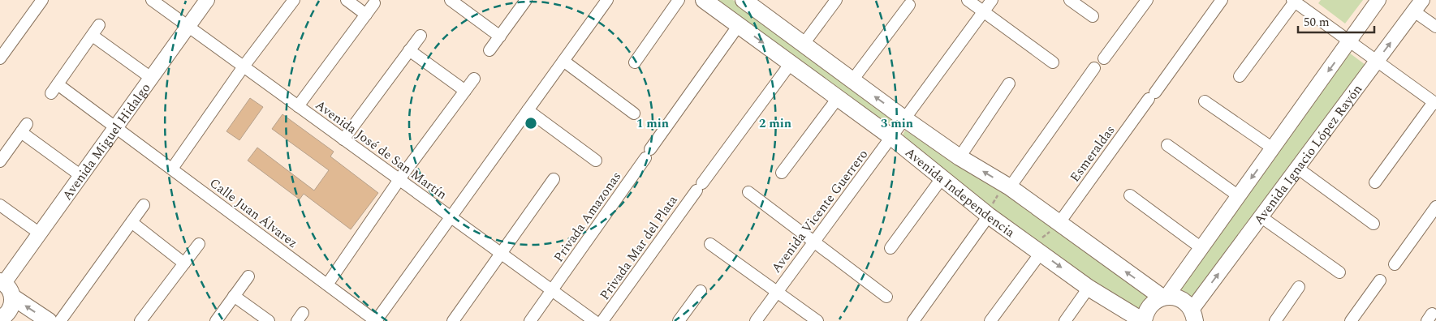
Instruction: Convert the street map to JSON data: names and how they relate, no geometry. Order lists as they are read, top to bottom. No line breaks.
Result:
{"streets":{"main road":["Avenida Independencia"],"street":["Avenida Miguel Hidalgo","Avenida José de San Martín","Esmeraldas","Avenida Ignacio López Rayón","Avenida Vicente Guerrero","Calle Juan Álvarez","Privada Amazonas","Privada Mar del Plata"]},"crossings":[["Avenida Miguel Hidalgo","Avenida José de San Martín"],["Avenida Miguel Hidalgo","Calle Juan Álvarez"],["Avenida José de San Martín","Privada Amazonas"],["Esmeraldas","Avenida Independencia"],["Avenida Ignacio López Rayón","Avenida Independencia"],["Avenida Independencia","Avenida Vicente Guerrero"],["Avenida Independencia","Privada Amazonas"],["Avenida Independencia","Privada Mar del Plata"]],"scale_bar":"50 m","rings":["1 min","2 min","3 min"]}
